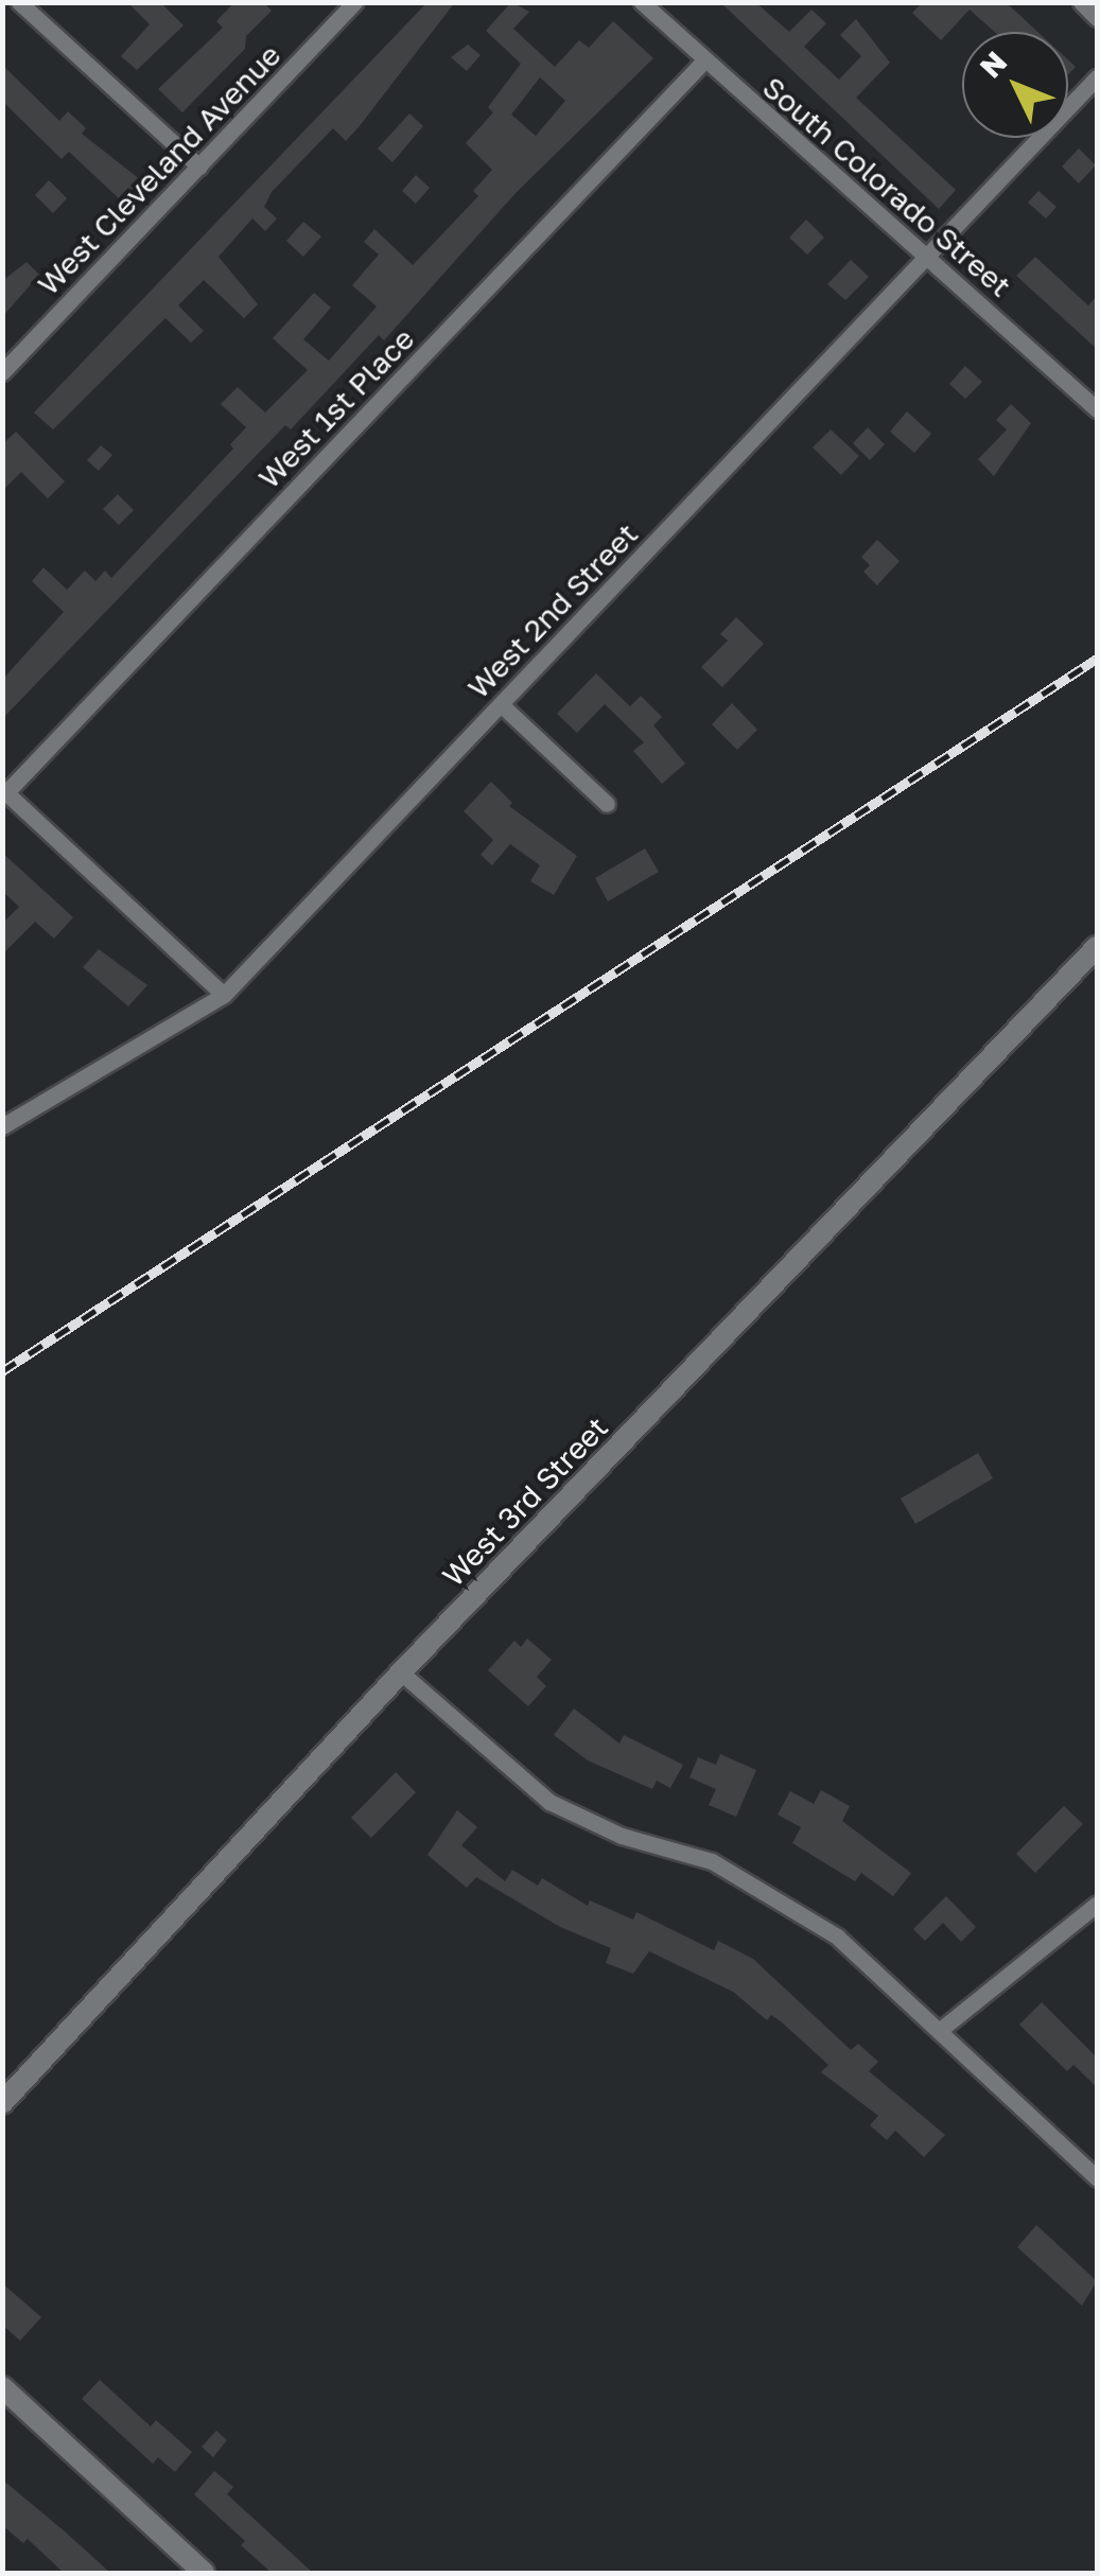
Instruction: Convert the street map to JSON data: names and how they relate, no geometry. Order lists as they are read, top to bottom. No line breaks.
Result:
{"streets":{"street":["West Cleveland Avenue","South Colorado Street","West 1st Place","West 2nd Street","West 3rd Street"]},"crossings":[["South Colorado Street","West 1st Place"],["South Colorado Street","West 2nd Street"]],"north":"top left"}
